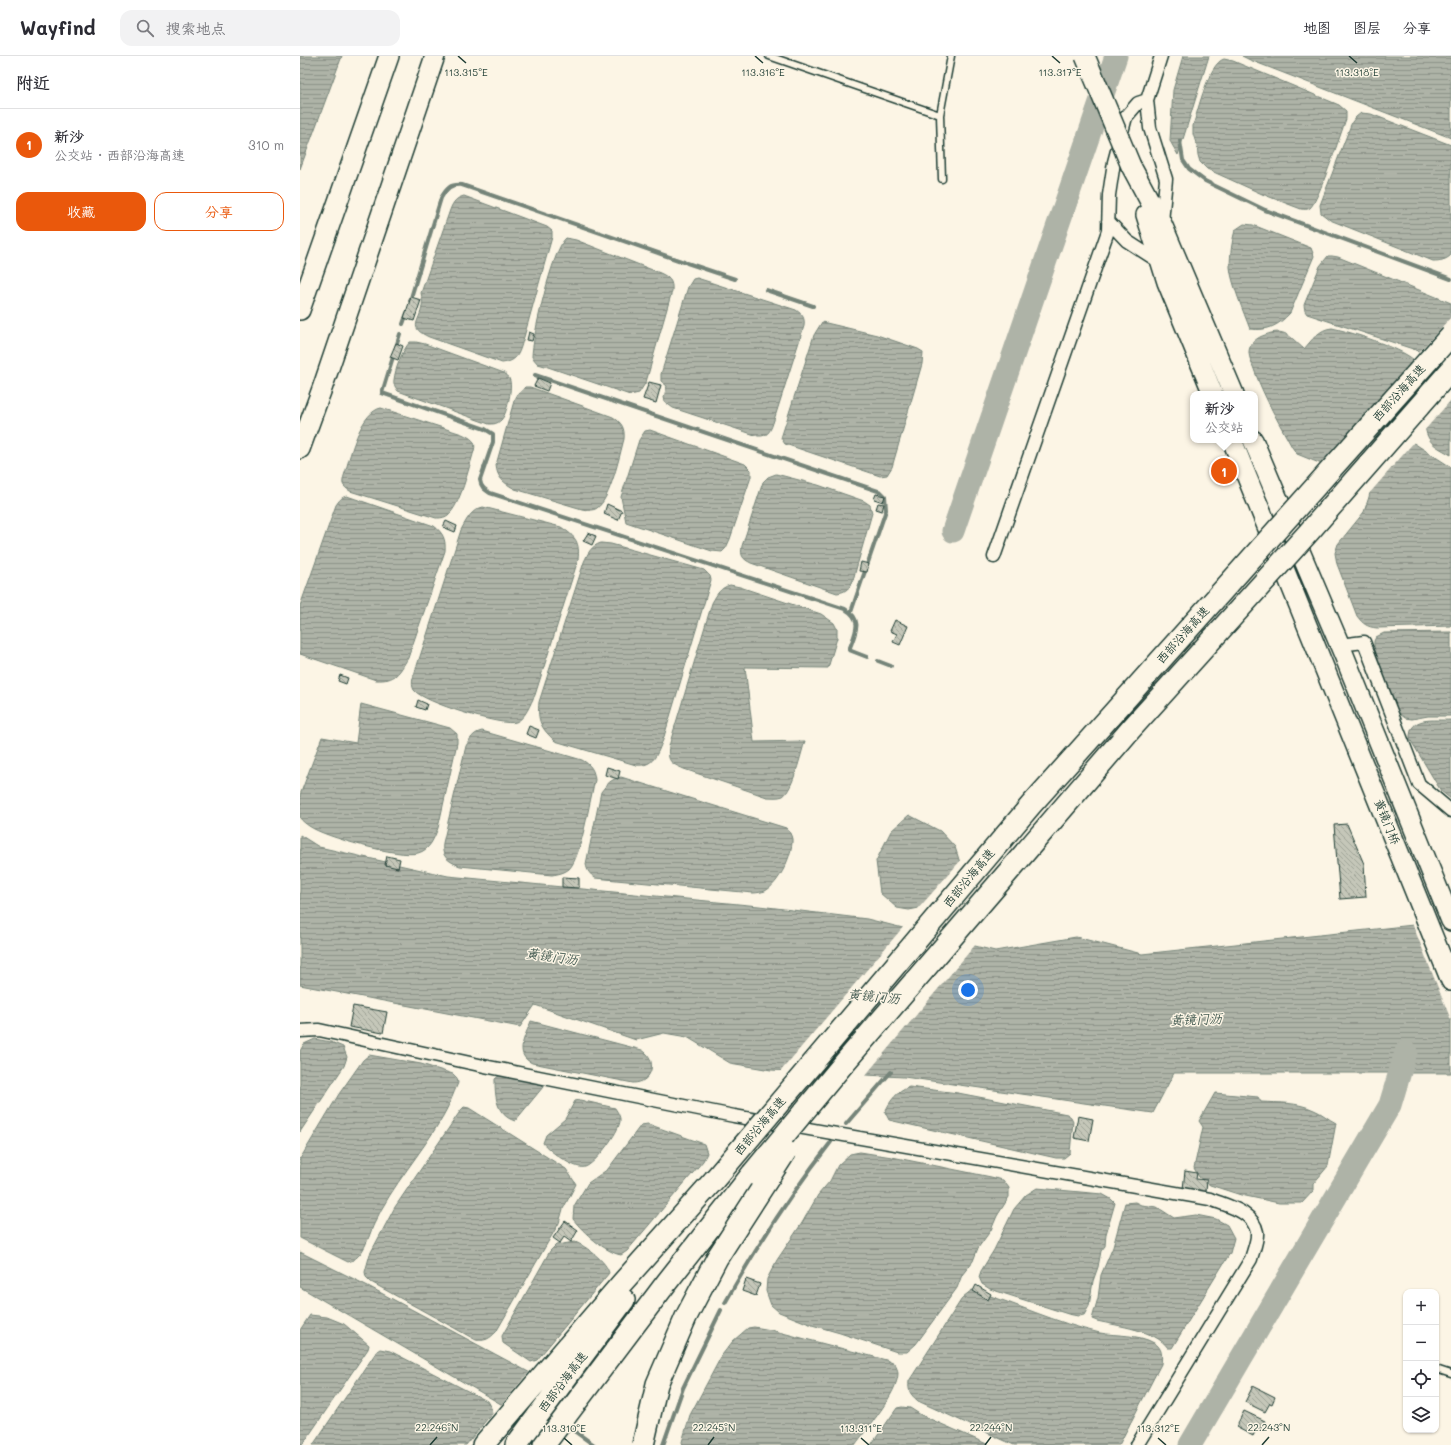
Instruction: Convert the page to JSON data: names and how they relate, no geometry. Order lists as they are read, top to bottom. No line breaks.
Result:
{"streets":{"highway":["西部沿海高速"],"main road":["黄镜门桥"]},"water":["黄镜门沥"],"page":{"header":"Wayfind","search":"搜索地点","nav":["地图","图层","分享"],"heading":"附近","list":[{"mark":"1","name":"新沙","note":"公交站 · 西部沿海高速","value":"310 m"}],"buttons":["收藏","分享"],"popup":["新沙","公交站"],"pins":"1","map_buttons":["+","−"]},"coordinates":["113.315°E","113.316°E","113.317°E","113.318°E","22.246°N","22.245°N","22.244°N","22.243°N","113.310°E","113.311°E","113.312°E"]}
